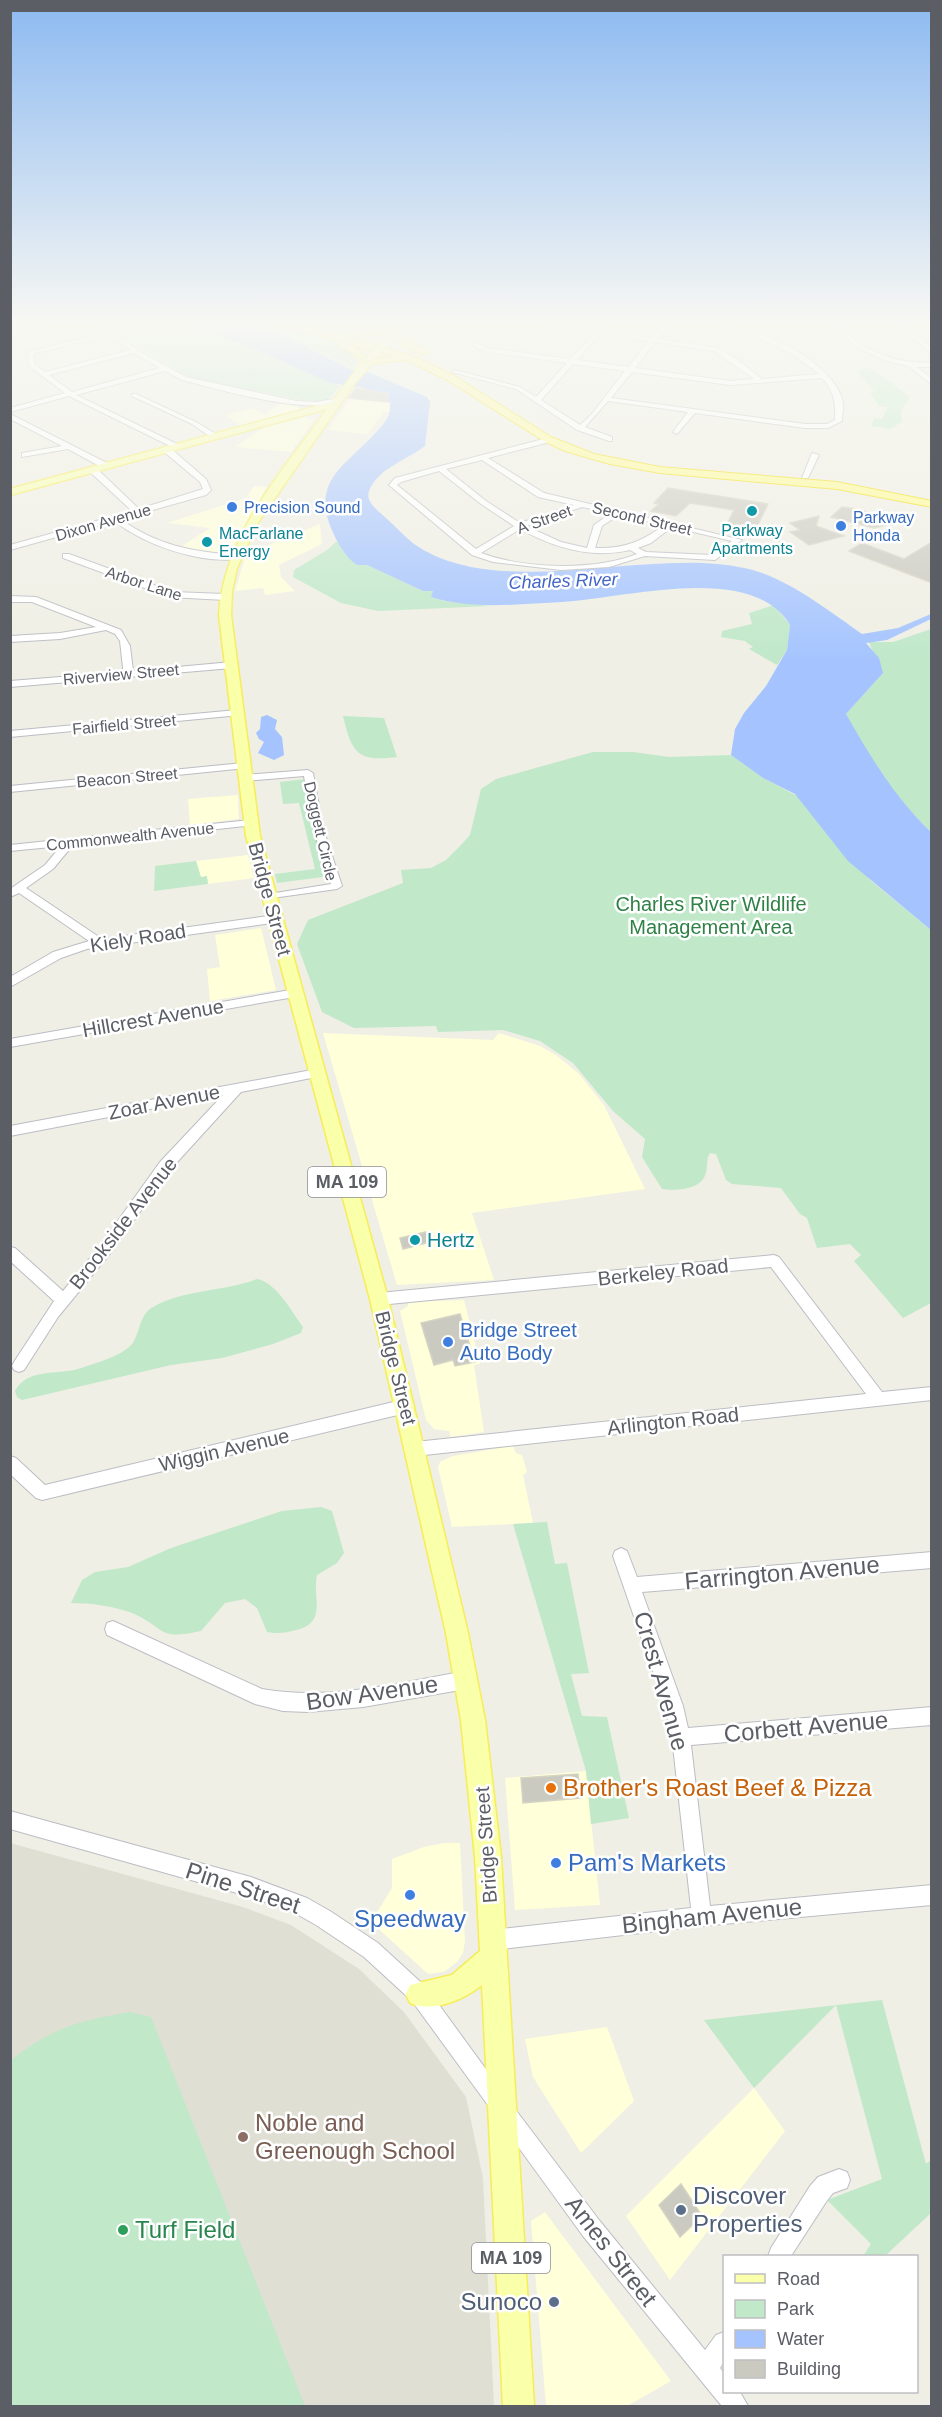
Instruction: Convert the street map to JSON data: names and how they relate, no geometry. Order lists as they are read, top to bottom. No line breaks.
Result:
{"streets":{"main road":["Bridge Street","MA 109"],"street":["Second Street","A Street","Dixon Avenue","Arbor Lane","Riverview Street","Fairfield Street","Beacon Street","Doggett Circle","Commonwealth Avenue","Kiely Road","Hillcrest Avenue","Zoar Avenue","Brookside Avenue","Berkeley Road","Arlington Road","Wiggin Avenue","Farrington Avenue","Crest Avenue","Bow Avenue","Corbett Avenue","Pine Street","Bingham Avenue","Ames Street"]},"crossings":[["Second Street","A Street"],["Arbor Lane","Bridge Street"],["Riverview Street","Bridge Street"],["Fairfield Street","Bridge Street"],["Beacon Street","Doggett Circle"],["Beacon Street","Bridge Street"],["Doggett Circle","Bridge Street"],["Commonwealth Avenue","Bridge Street"],["Bridge Street","Kiely Road"],["Bridge Street","Hillcrest Avenue"],["Bridge Street","Zoar Avenue"],["Bridge Street","Berkeley Road"],["Bridge Street","Arlington Road"],["Bridge Street","Wiggin Avenue"],["Bridge Street","Bow Avenue"],["Bridge Street","Pine Street"],["Bridge Street","Bingham Avenue"],["Bridge Street","Ames Street"],["Zoar Avenue","Brookside Avenue"],["Berkeley Road","Arlington Road"],["Farrington Avenue","Crest Avenue"],["Crest Avenue","Corbett Avenue"],["Crest Avenue","Bingham Avenue"],["Pine Street","Ames Street"]],"water":["Charles River"],"parks":["Charles River Wildlife Management Area"],"places":["Precision Sound","Parkway Apartments","Parkway Honda","MacFarlane Energy","Hertz","Bridge Street Auto Body","Brother's Roast Beef & Pizza","Pam's Markets","Speedway","Noble and Greenough School","Discover Properties","Turf Field","Sunoco"],"legend":["Road","Park","Water","Building"]}
